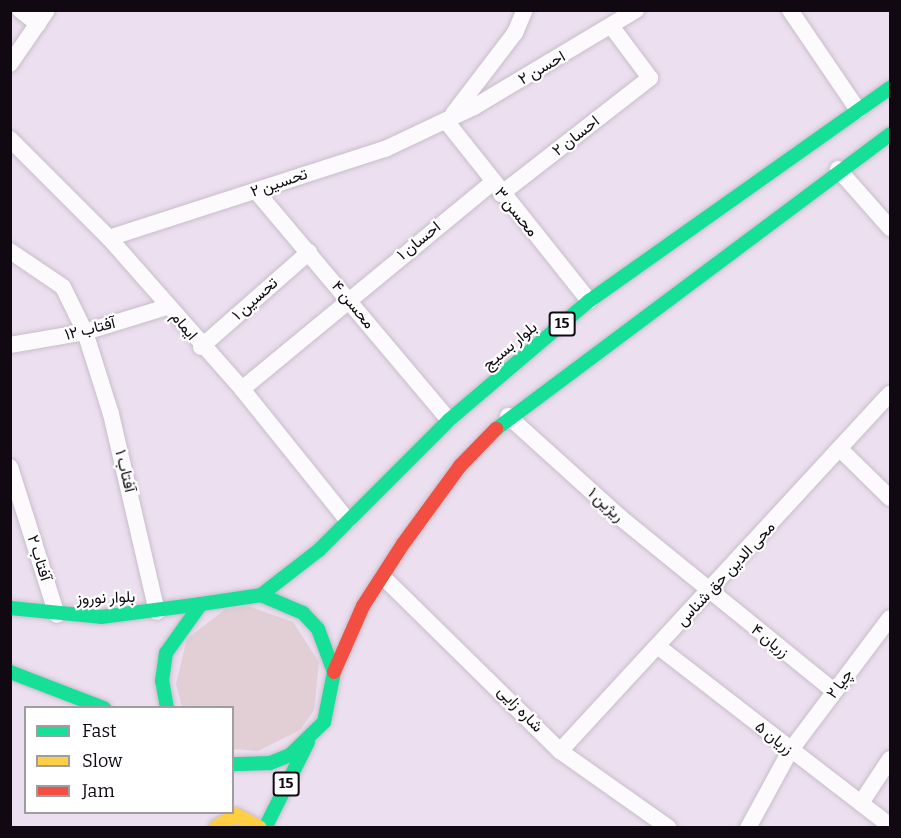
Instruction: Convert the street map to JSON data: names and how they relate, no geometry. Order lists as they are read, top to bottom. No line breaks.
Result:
{"streets":{"main road":["15","بلوار بسیج","بلوار نوروز"],"street":["احسن ۲","احسان ۲","تحسین ۲","محسن ۳","احسان ۱","تحسین ۱","محسن ۴","ایمام","آفتاب ۱۲","آفتاب ۱","ریژین ۱","آفتاب ۲","محی الدین حق شناس","زریان ۴","چیا ۲","شاره زایی","زریان ۵"]},"crossings":[["احسن ۲","احسان ۲"],["احسن ۲","تحسین ۲"],["احسن ۲","محسن ۳"],["احسان ۲","محسن ۳"],["احسان ۲","احسان ۱"],["تحسین ۲","محسن ۳"],["تحسین ۲","محسن ۴"],["تحسین ۲","ایمام"],["محسن ۳","احسان ۱"],["محسن ۳","بلوار بسیج"],["احسان ۱","محسن ۴"],["احسان ۱","ایمام"],["تحسین ۱","محسن ۴"],["تحسین ۱","ایمام"],["محسن ۴","بلوار بسیج"],["15","ریژین ۱"],["15","شاره زایی"],["ایمام","آفتاب ۱۲"],["ایمام","بلوار بسیج"],["آفتاب ۱۲","آفتاب ۱"],["بلوار بسیج","بلوار نوروز"],["آفتاب ۱","بلوار نوروز"],["ریژین ۱","محی الدین حق شناس"],["ریژین ۱","زریان ۴"],["آفتاب ۲","بلوار نوروز"],["محی الدین حق شناس","زریان ۴"],["محی الدین حق شناس","شاره زایی"],["محی الدین حق شناس","زریان ۵"],["زریان ۴","چیا ۲"],["چیا ۲","زریان ۵"]],"legend":["Fast","Slow","Jam"]}
